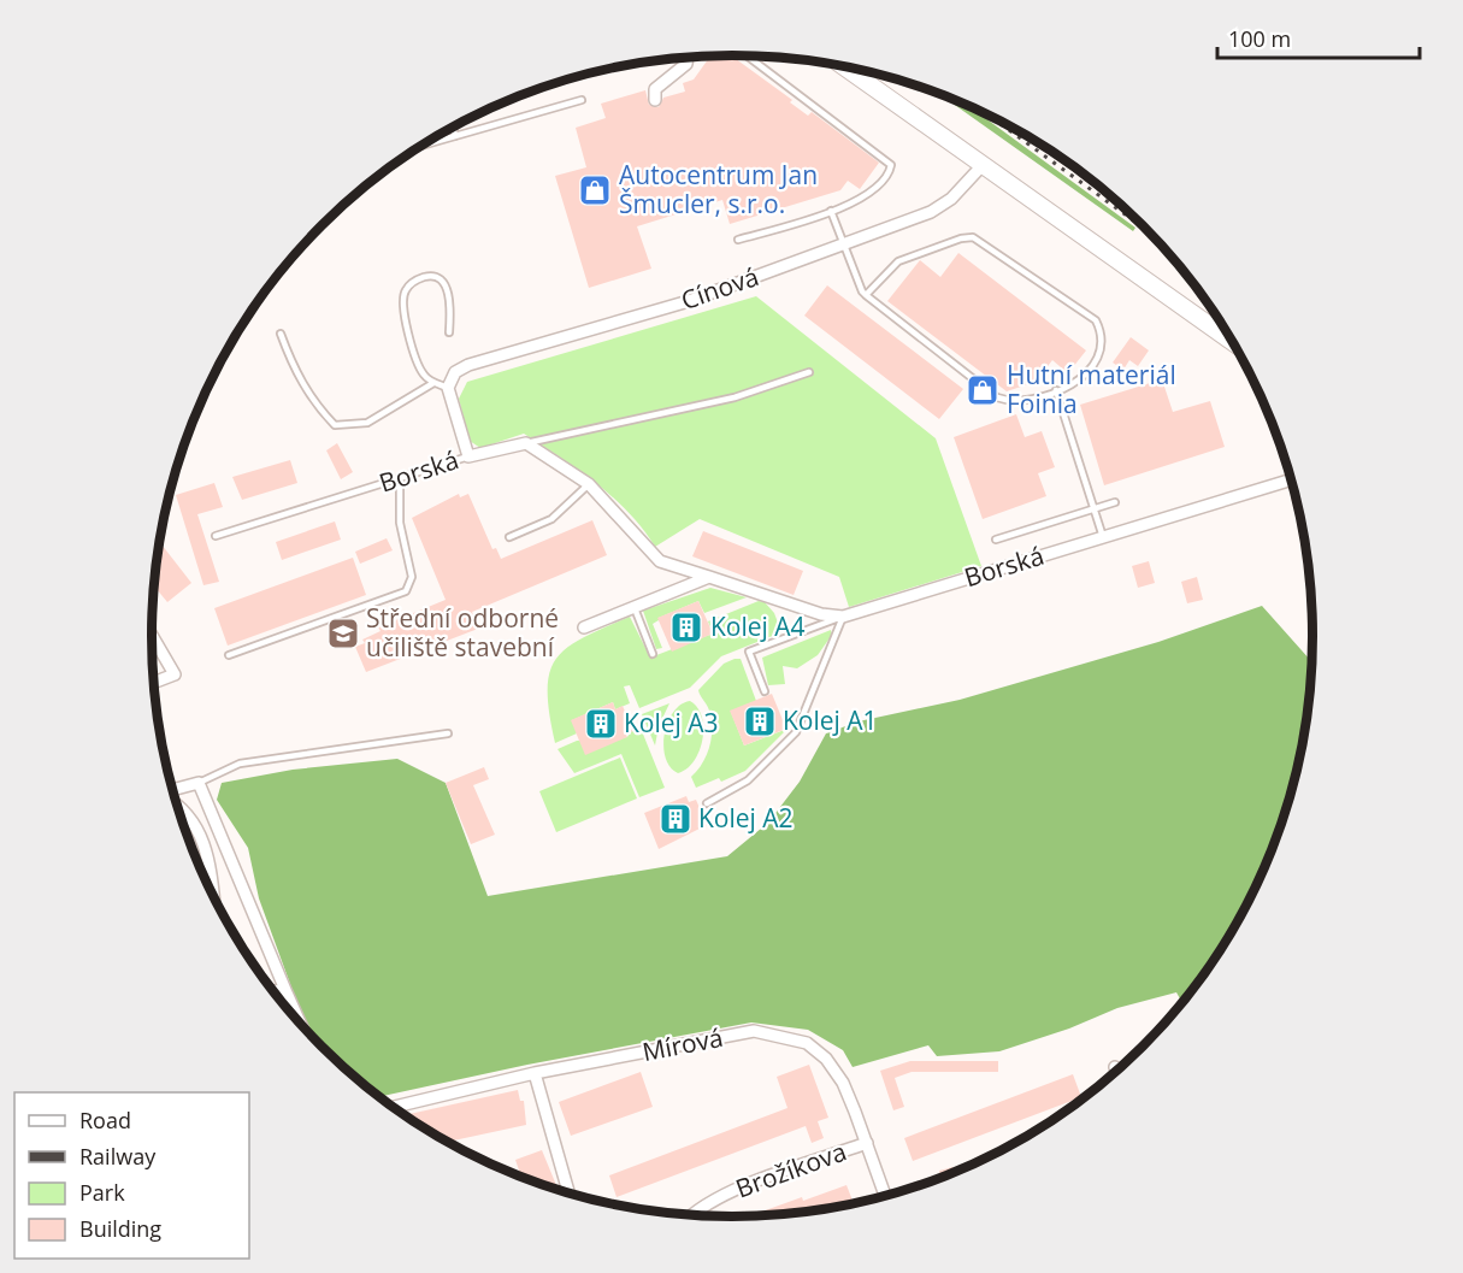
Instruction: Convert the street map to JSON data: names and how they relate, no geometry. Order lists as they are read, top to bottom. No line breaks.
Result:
{"streets":{"street":["Cínová","Borská","Mírová","Brožíkova"]},"crossings":[["Mírová","Brožíkova"]],"places":{"shop":["Autocentrum Jan Šmucler, s.r.o.","Hutní materiál Foinia"],"building":["Kolej A4","Kolej A1","Kolej A3","Kolej A2"],"school or university":["Střední odborné učiliště stavební"]},"legend":["Road","Railway","Park","Building"],"scale_bar":"100 m"}
